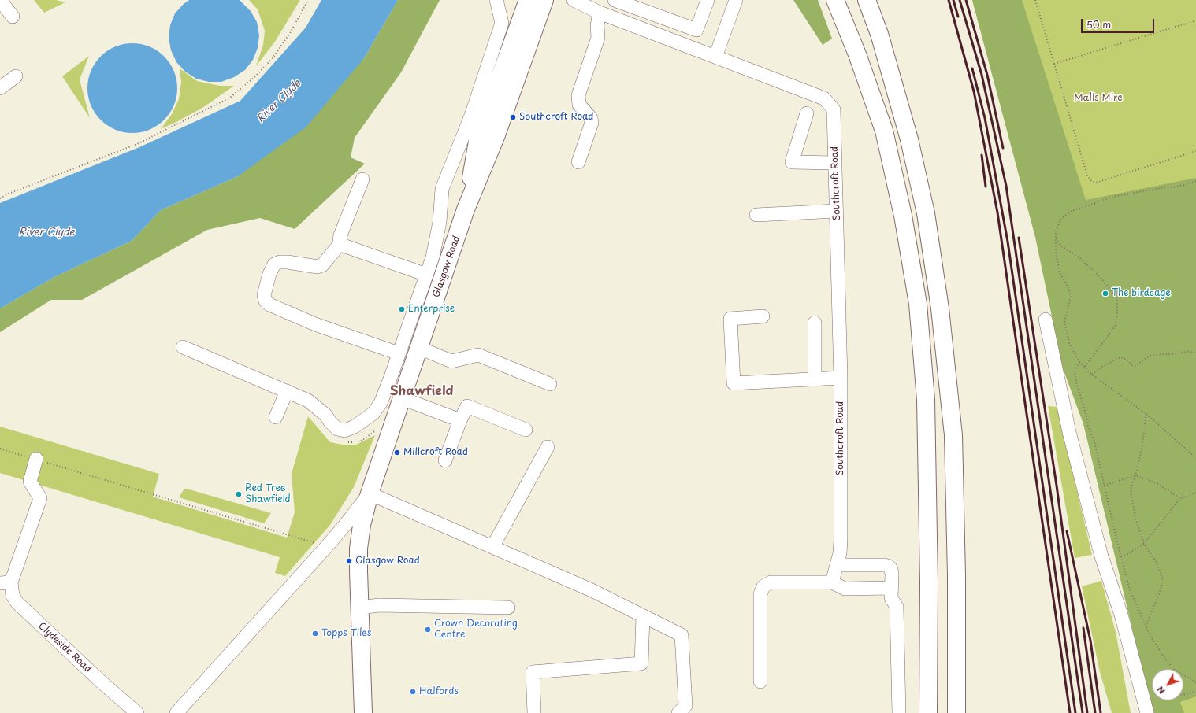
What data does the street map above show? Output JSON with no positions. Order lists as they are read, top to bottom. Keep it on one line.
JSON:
{"streets":{"main road":["Glasgow Road"],"street":["Southcroft Road","Clydeside Road"]},"districts":["Shawfield"],"water":["River Clyde"],"parks":["Malls Mire"],"places":["Southcroft Road","The birdcage","Enterprise","Millcroft Road","Red Tree Shawfield","Glasgow Road","Crown Decorating Centre","Topps Tiles","Halfords"],"scale_bar":"50 m","north":"bottom left"}
